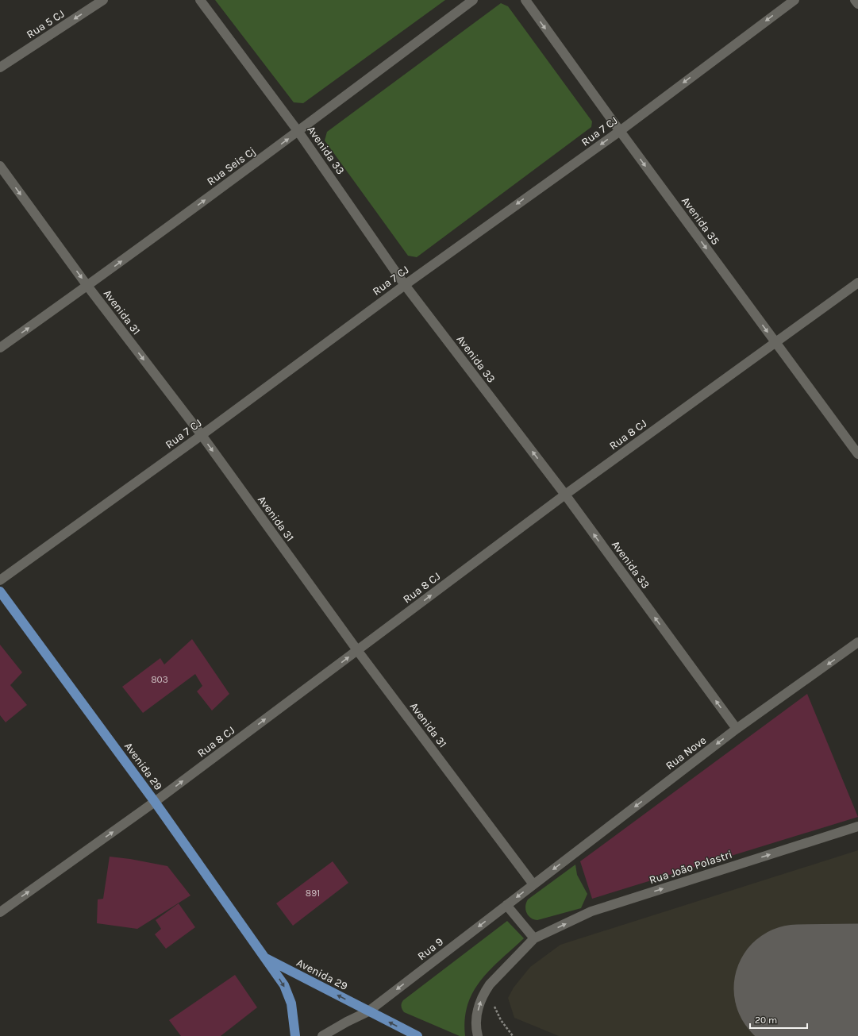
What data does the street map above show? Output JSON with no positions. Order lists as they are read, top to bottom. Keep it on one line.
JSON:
{"streets":{"main road":["Avenida 29"],"street":["Rua 5 CJ","Rua 7 CJ","Avenida 33","Rua Seis Cj","Avenida 35","Avenida 31","Rua 8 CJ","Rua Nove","Rua João Polastri","Rua 9"]},"crossings":[["Rua 7 CJ","Avenida 33"],["Rua 7 CJ","Avenida 35"],["Rua 7 CJ","Avenida 31"],["Avenida 33","Rua Seis Cj"],["Avenida 33","Rua 8 CJ"],["Avenida 33","Rua Nove"],["Rua Seis Cj","Avenida 31"],["Avenida 35","Rua 8 CJ"],["Avenida 31","Rua 8 CJ"],["Avenida 31","Rua Nove"],["Rua 8 CJ","Avenida 29"],["Rua Nove","Rua 9"],["Avenida 29","Rua 9"]],"one_way":["Rua 5 CJ","Rua 7 CJ","Avenida 33","Rua Seis Cj","Avenida 35","Avenida 31","Rua 8 CJ","Rua Nove","Rua João Polastri"],"house_numbers":["803","891"],"scale_bar":"20 m"}
